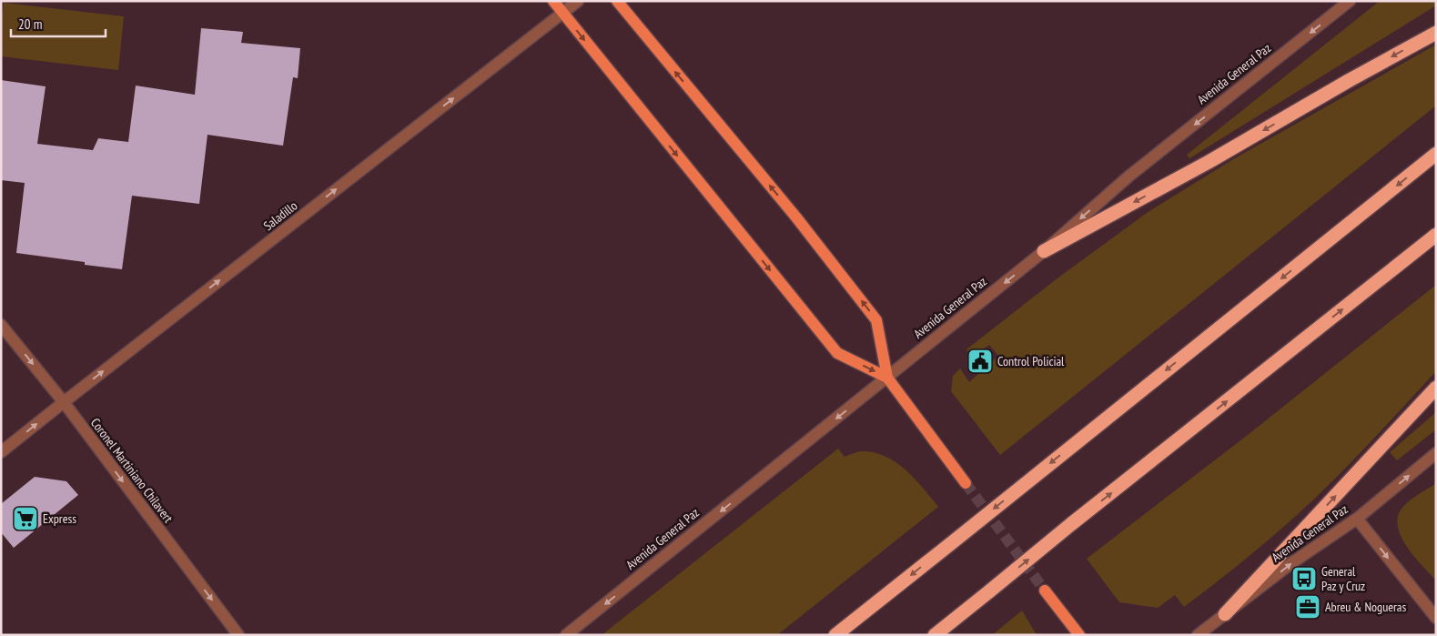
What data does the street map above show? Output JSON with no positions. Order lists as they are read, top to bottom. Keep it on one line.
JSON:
{"streets":{"street":["Avenida General Paz","Saladillo","Coronel Martiniano Chilavert"]},"crossings":[["Saladillo","Coronel Martiniano Chilavert"]],"one_way":["Saladillo","Coronel Martiniano Chilavert"],"places":{"public building":["Control Policial"],"supermarket":["Express"],"bus stop":["General Paz y Cruz"],"office":["Abreu & Nogueras"]},"scale_bar":"20 m"}
